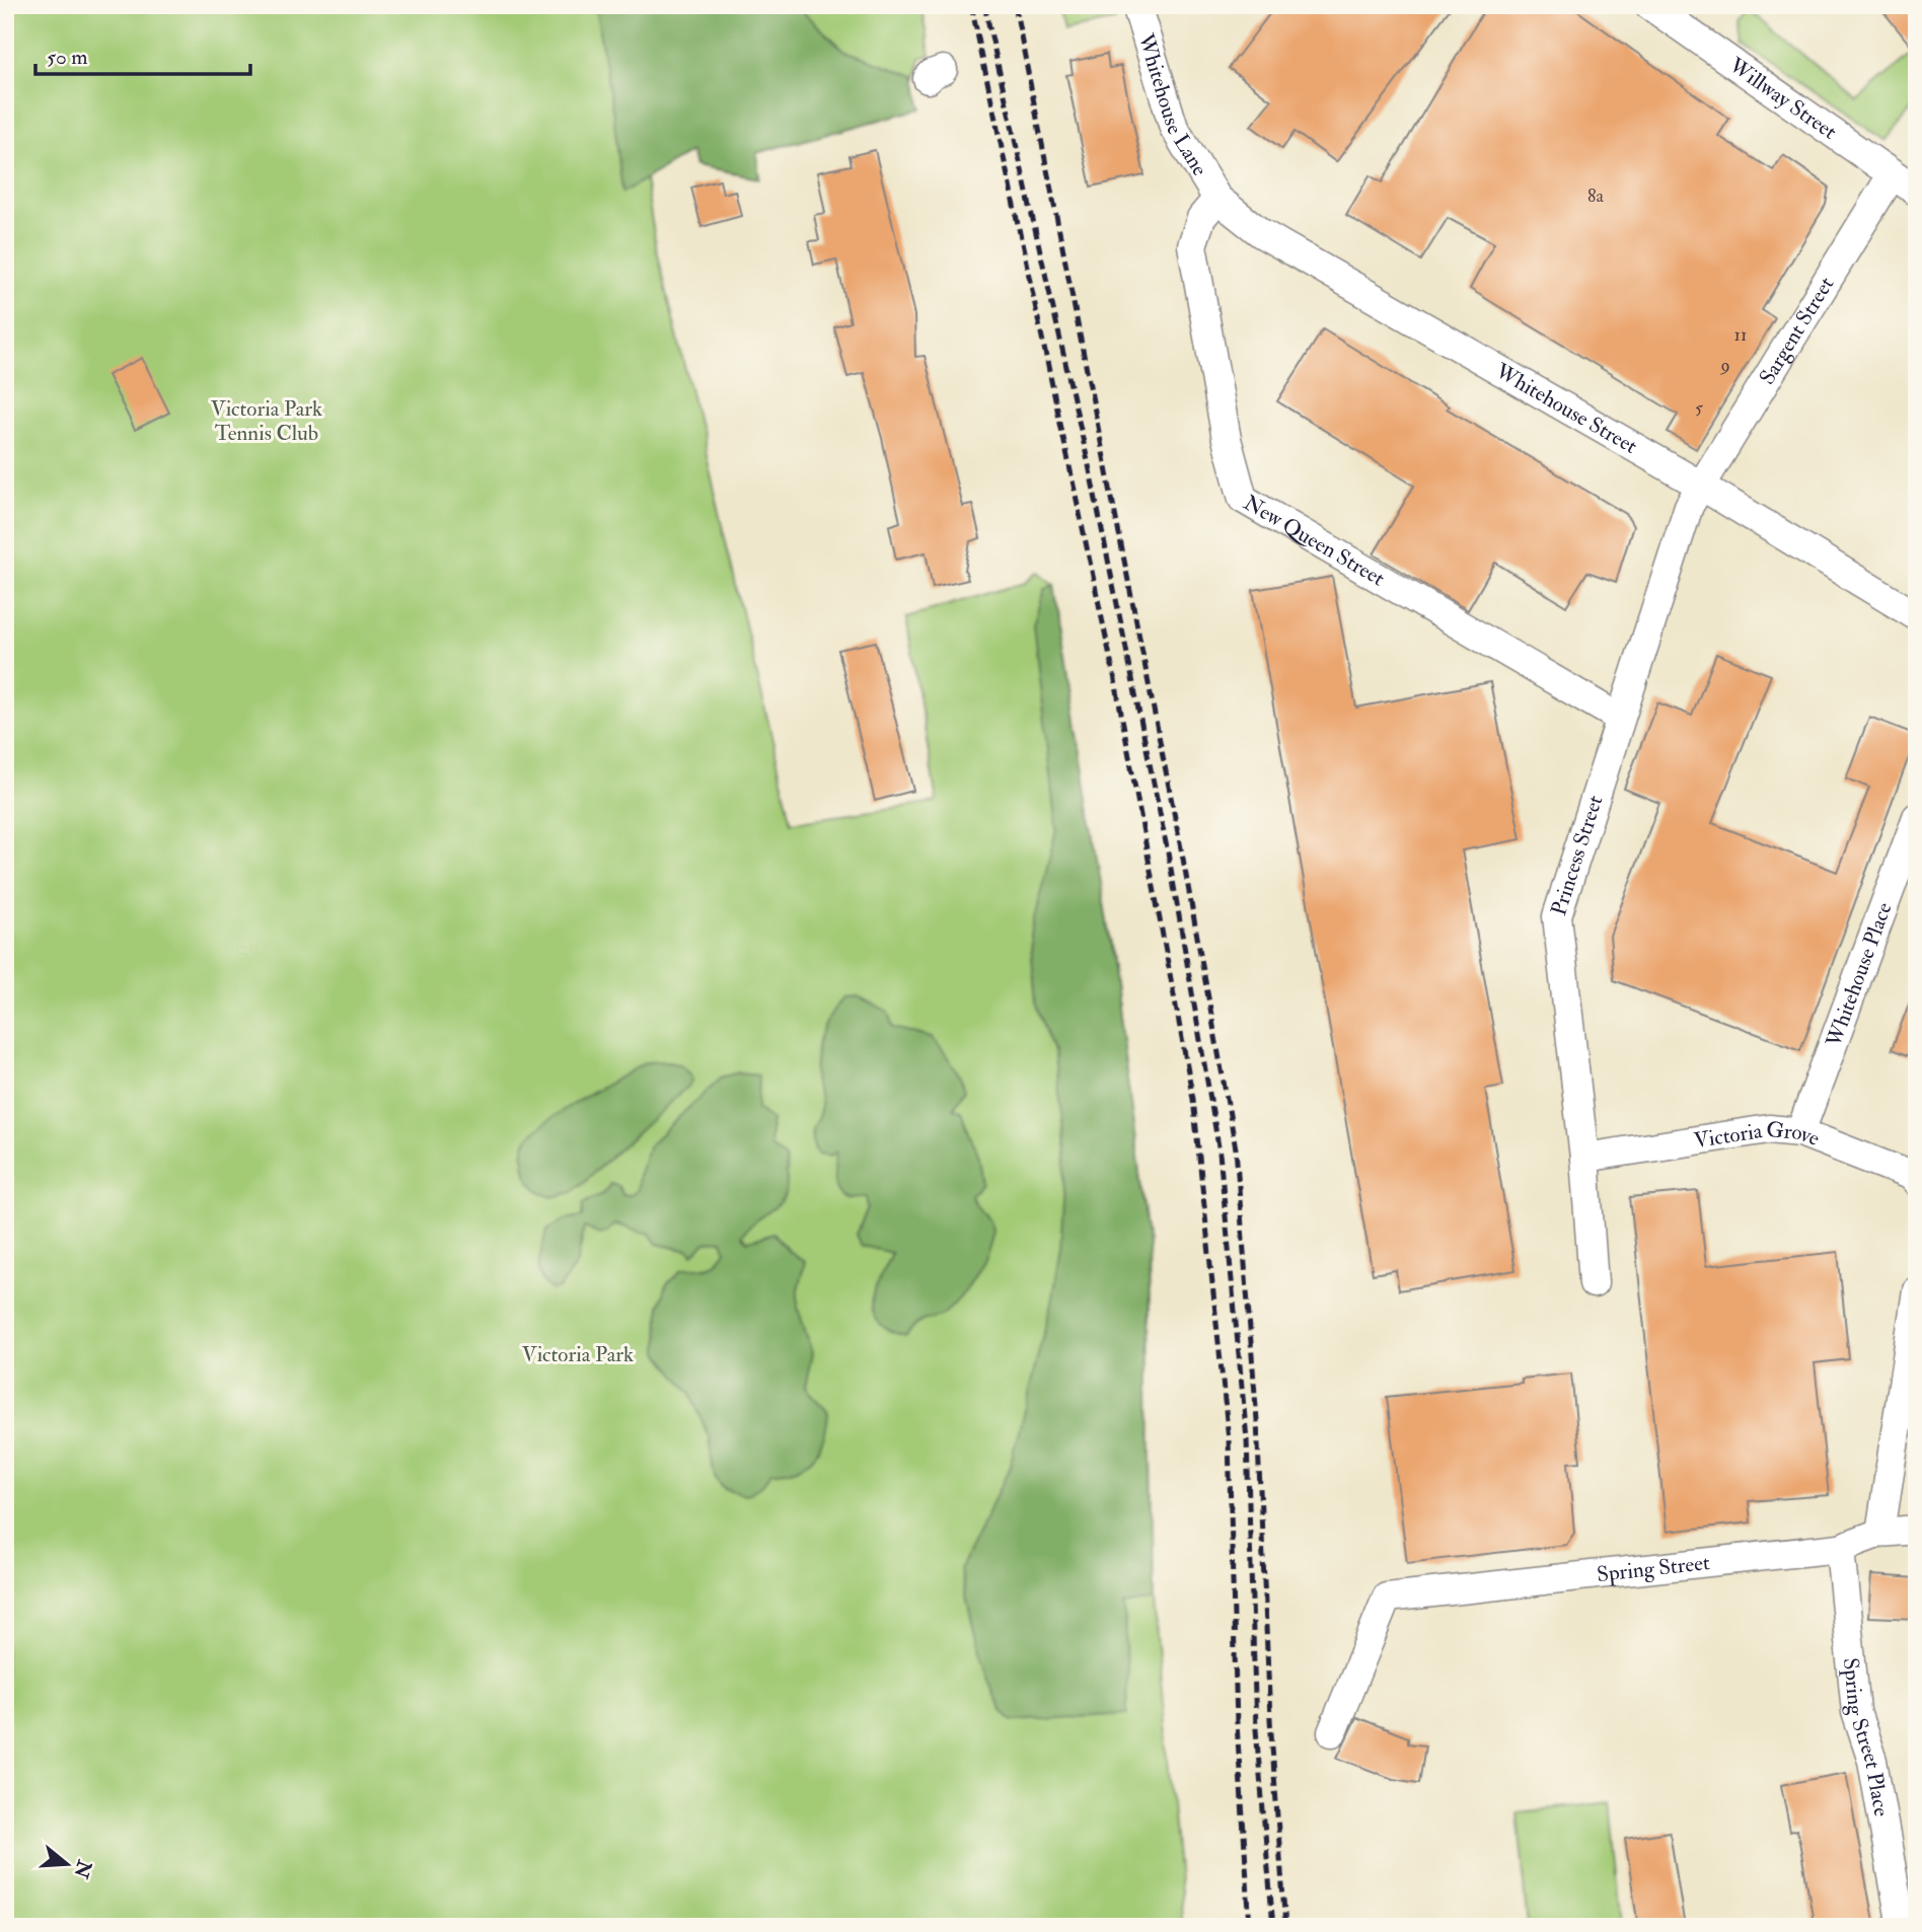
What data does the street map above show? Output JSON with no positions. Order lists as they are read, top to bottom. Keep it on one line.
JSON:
{"streets":{"street":["Willway Street","Whitehouse Lane","Sargent Street","Whitehouse Street","New Queen Street","Princess Street","Whitehouse Place","Victoria Grove","Spring Street","Spring Street Place"]},"crossings":[["Willway Street","Sargent Street"],["Whitehouse Lane","Whitehouse Street"],["Whitehouse Lane","New Queen Street"],["Sargent Street","Whitehouse Street"],["Sargent Street","Princess Street"],["Whitehouse Street","New Queen Street"],["Whitehouse Street","Princess Street"],["New Queen Street","Princess Street"],["Princess Street","Victoria Grove"],["Whitehouse Place","Victoria Grove"],["Spring Street","Spring Street Place"]],"parks":["Victoria Park Tennis Club","Victoria Park"],"house_numbers":["8a","11","9","5"],"scale_bar":"50 m","north":"right"}
